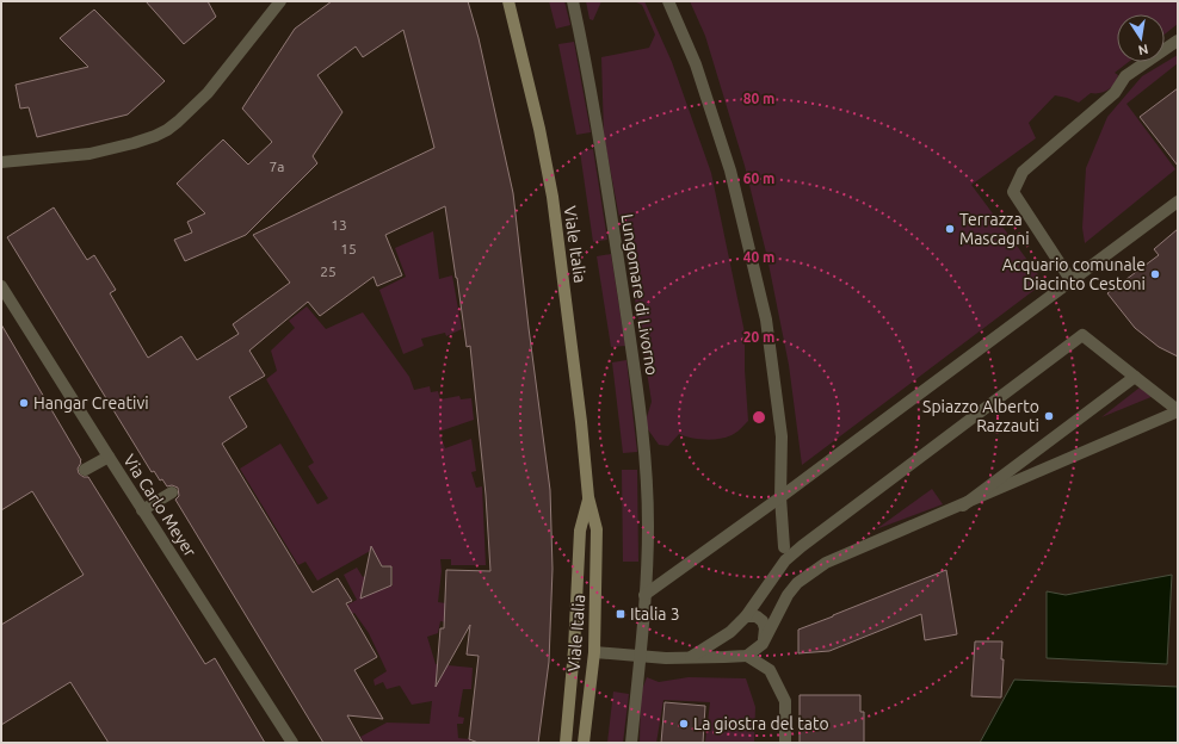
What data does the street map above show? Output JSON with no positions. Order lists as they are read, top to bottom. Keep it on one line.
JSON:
{"streets":{"main road":["Viale Italia"],"street":["Lungomare di Livorno","Via Carlo Meyer"]},"places":{"other":["Terrazza Mascagni","Acquario comunale Diacinto Cestoni","Hangar Creativi","Spiazzo Alberto Razzauti","La giostra del tato"],"transit":["Italia 3"]},"house_numbers":["7a","13","15","25"],"north":"bottom","rings":["80 m","60 m","40 m","20 m"]}
